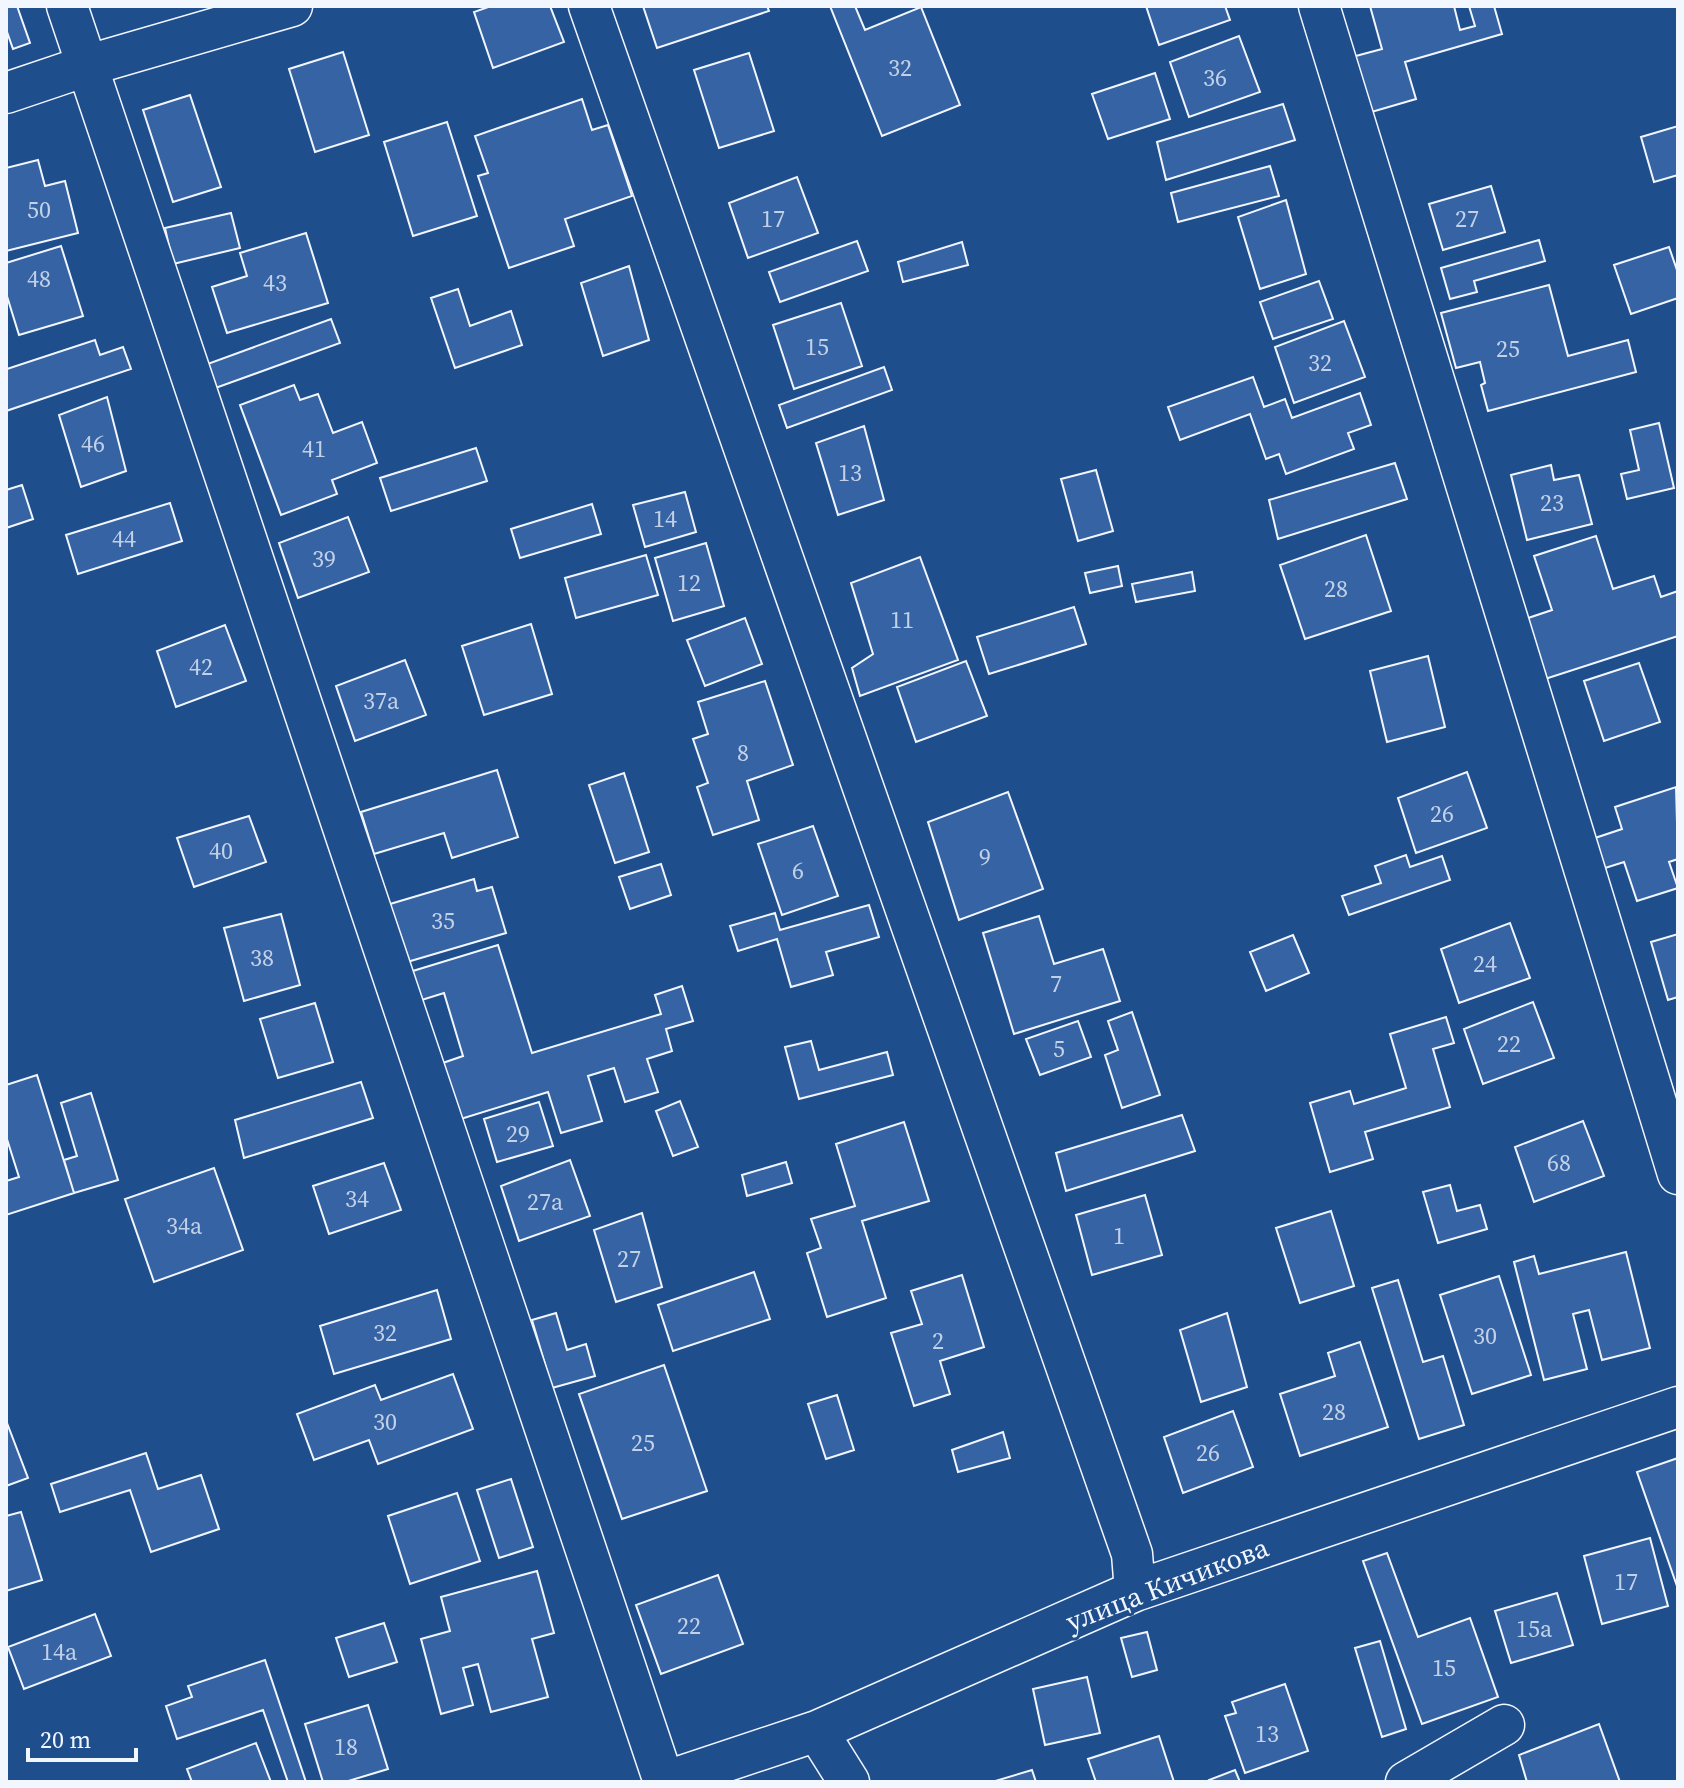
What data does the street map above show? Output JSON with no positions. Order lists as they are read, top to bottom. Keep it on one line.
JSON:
{"streets":{"street":["улица Кичикова"]},"house_numbers":["32","36","50","17","27","48","43","15","25","32","46","41","13","23","14","44","39","12","28","11","42","37а","8","26","40","9","6","35","38","24","7","22","5","29","68","34","27а","34а","1","27","32","30","2","28","30","25","26","17","22","15а","14а","15","13","18"],"scale_bar":"20 m"}
